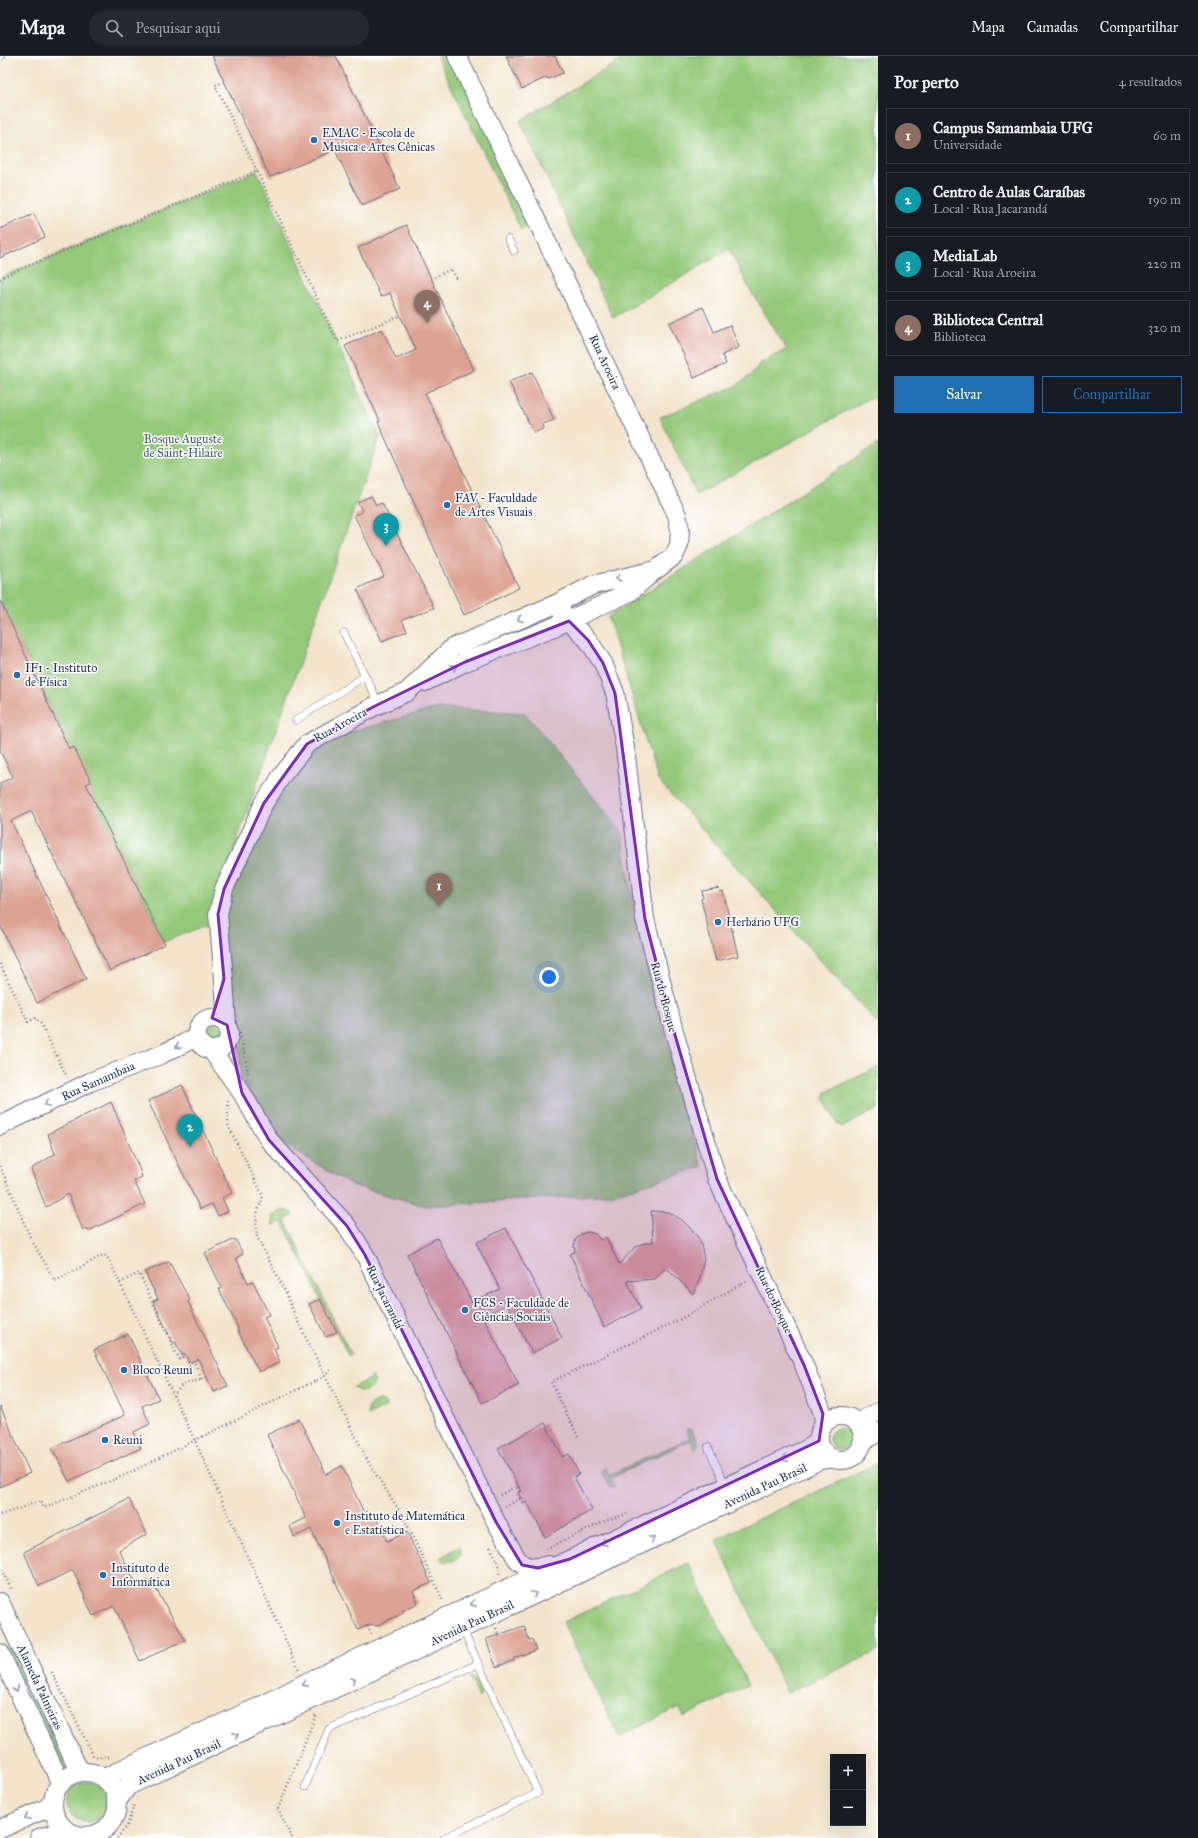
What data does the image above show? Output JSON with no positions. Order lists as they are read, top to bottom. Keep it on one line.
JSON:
{"streets":{"street":["Rua Aroeira","Rua do Bosque","Rua Samambaia","Rua Jacarandá","Avenida Pau Brasil","Alameda Palmeiras"]},"crossings":[["Rua Aroeira","Rua Samambaia"],["Rua do Bosque","Avenida Pau Brasil"],["Avenida Pau Brasil","Alameda Palmeiras"]],"one_way":["Rua Samambaia"],"parks":["Bosque Auguste de Saint-Hilaire"],"places":["EMAC - Escola de Música e Artes Cênicas","FAV - Faculdade de Artes Visuais","IF1 - Instituto de Física","Herbário UFG","FCS - Faculdade de Ciências Sociais","Bloco Reuni","Reuni","Instituto de Matemática e Estatística","Instituto de Informática"],"page":{"header":"Mapa","search":"Pesquisar aqui","nav":["Mapa","Camadas","Compartilhar"],"heading":["Por perto","4 resultados"],"list":[{"mark":"1","name":"Campus Samambaia UFG","note":"Universidade","value":"60 m"},{"mark":"2","name":"Centro de Aulas Caraíbas","note":"Local · Rua Jacarandá","value":"190 m"},{"mark":"3","name":"MediaLab","note":"Local · Rua Aroeira","value":"220 m"},{"mark":"4","name":"Biblioteca Central","note":"Biblioteca","value":"320 m"}],"pins":["4","3","1","2"],"buttons":["Salvar","Compartilhar"],"map_buttons":["+","−"]}}
